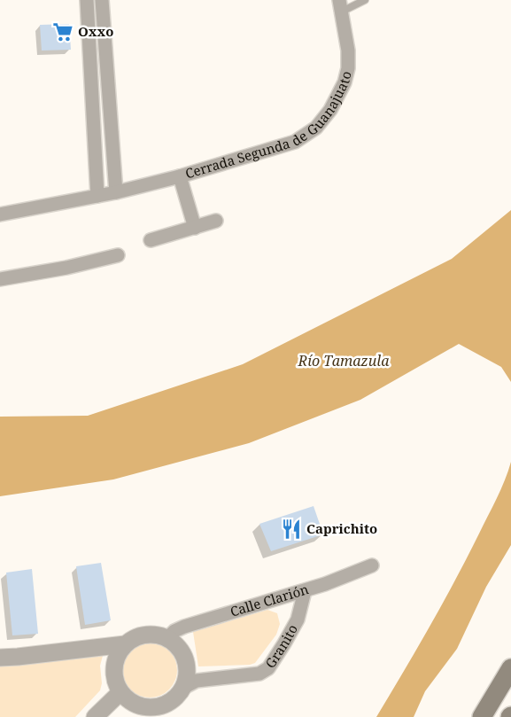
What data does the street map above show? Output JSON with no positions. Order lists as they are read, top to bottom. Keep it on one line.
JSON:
{"streets":{"street":["Cerrada Segunda de Guanajuato","Calle Clarión","Granito"]},"crossings":[["Calle Clarión","Granito"]],"water":["Río Tamazula"],"places":{"supermarket":["Oxxo"],"restaurant":["Caprichito"]}}
